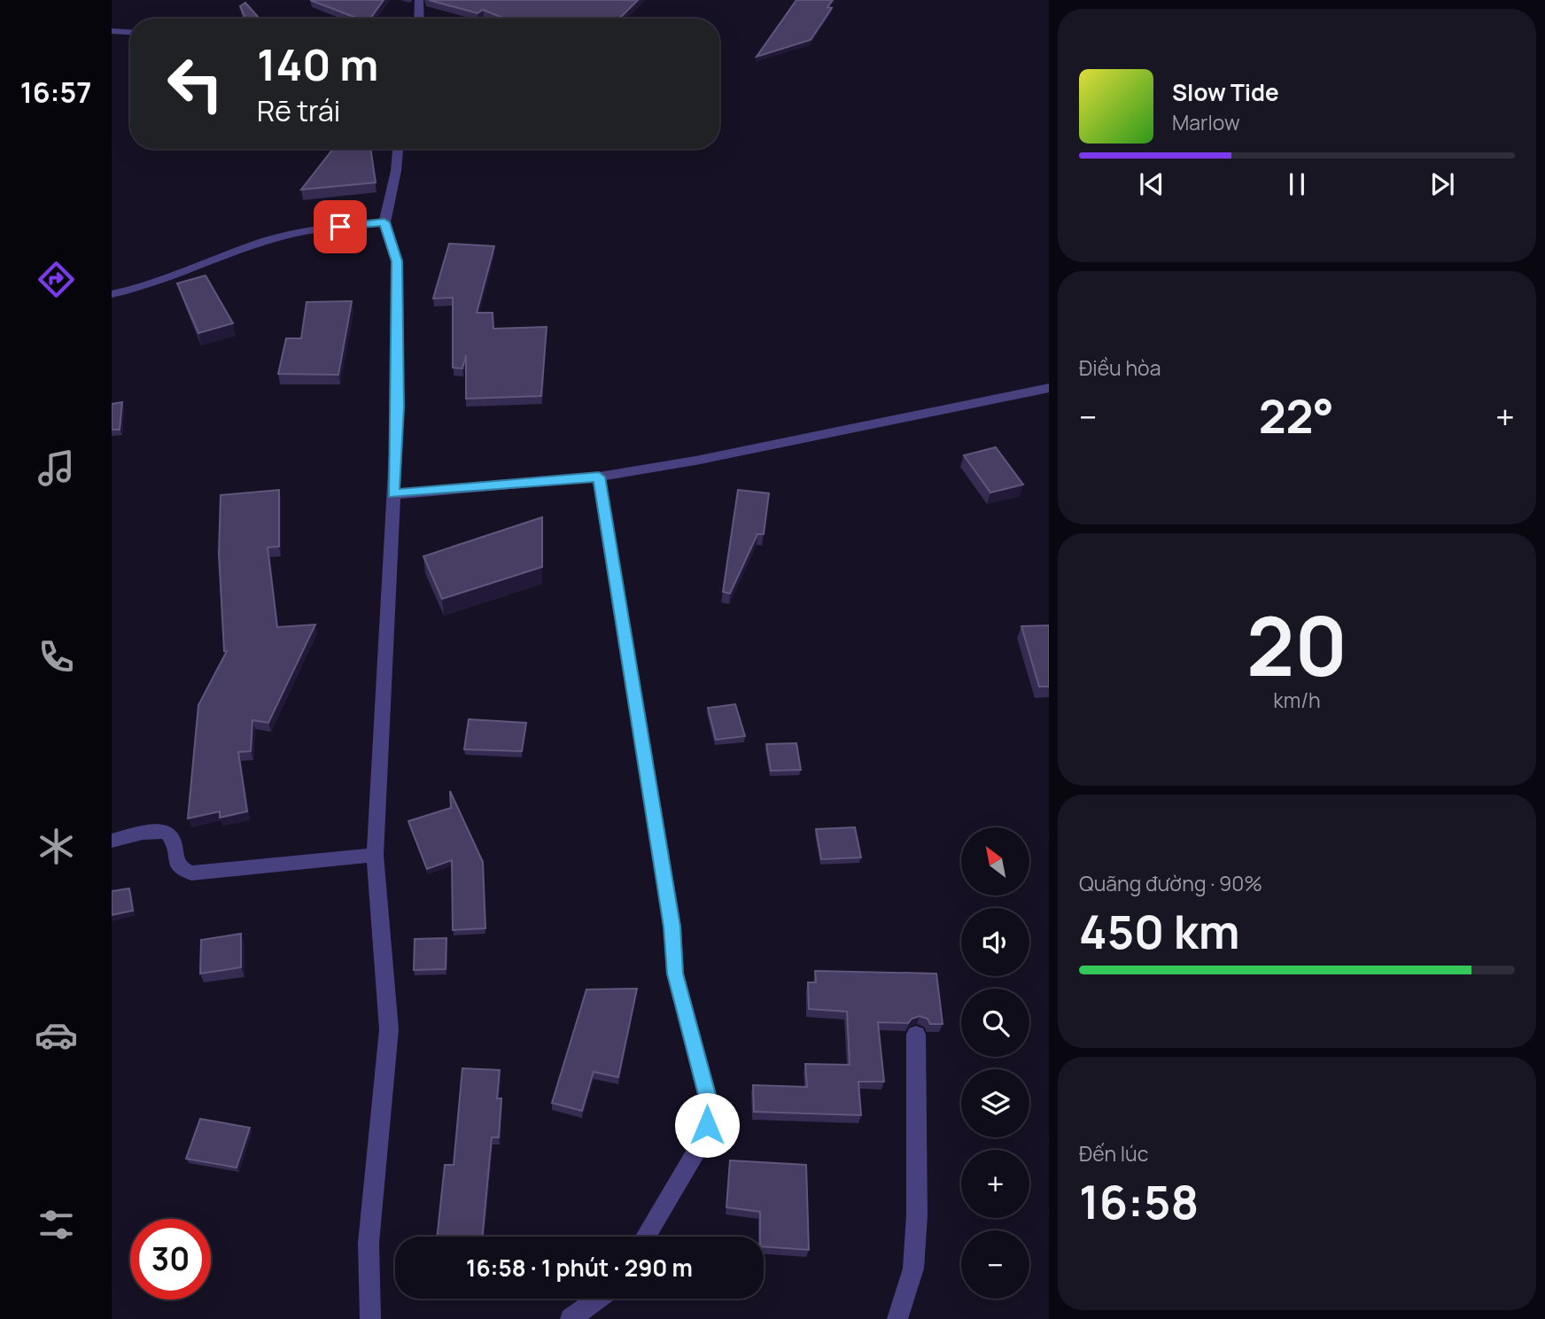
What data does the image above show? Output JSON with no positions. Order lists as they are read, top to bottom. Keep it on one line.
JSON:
{"north":"top left","page":{"tabs":"16:57","turn":["140 m","Rẽ trái"],"song":["Slow Tide","Marlow"],"tile":["Điều hòa",["20","km/h"],["Quãng đường · 90%","450 km"],["Đến lúc","16:58"]],"heat":["−","22°","+"],"map_buttons":["+","−"],"limit":"30","trip":"16:58 · 1 phút · 290 m"}}
